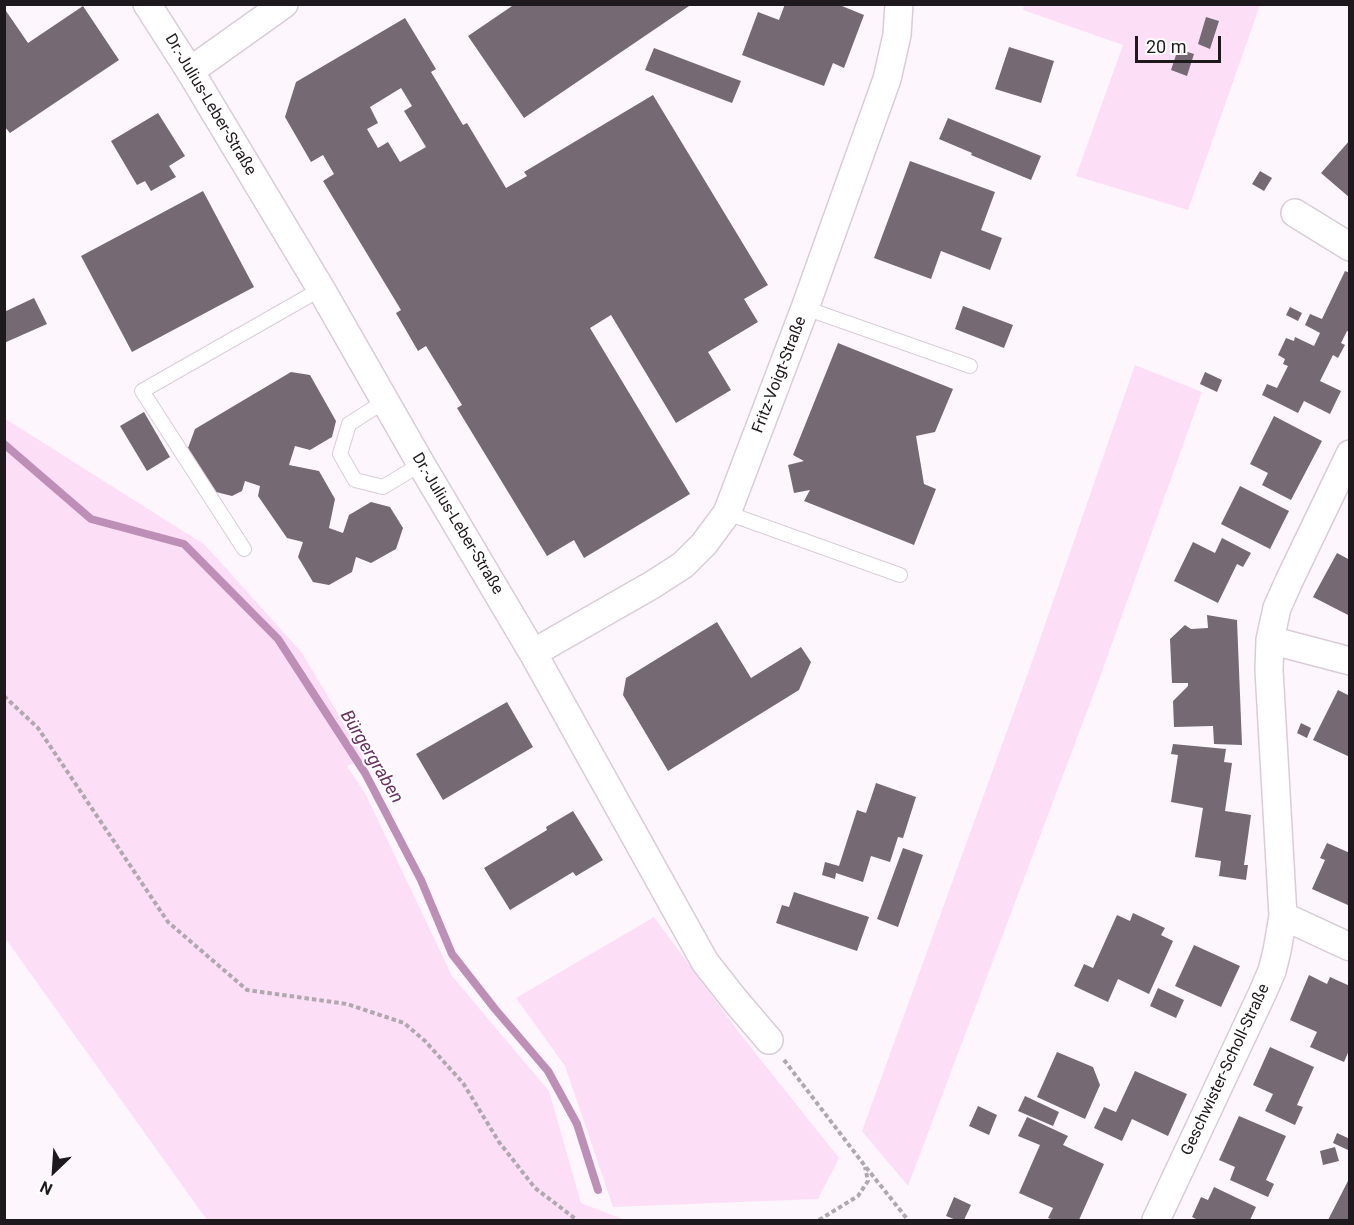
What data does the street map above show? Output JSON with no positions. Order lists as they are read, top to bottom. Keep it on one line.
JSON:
{"streets":{"street":["Dr.-Julius-Leber-Straße","Fritz-Voigt-Straße","Geschwister-Scholl-Straße"]},"crossings":[["Dr.-Julius-Leber-Straße","Fritz-Voigt-Straße"]],"water":["Bürgergraben"],"scale_bar":"20 m","north":"bottom left"}
